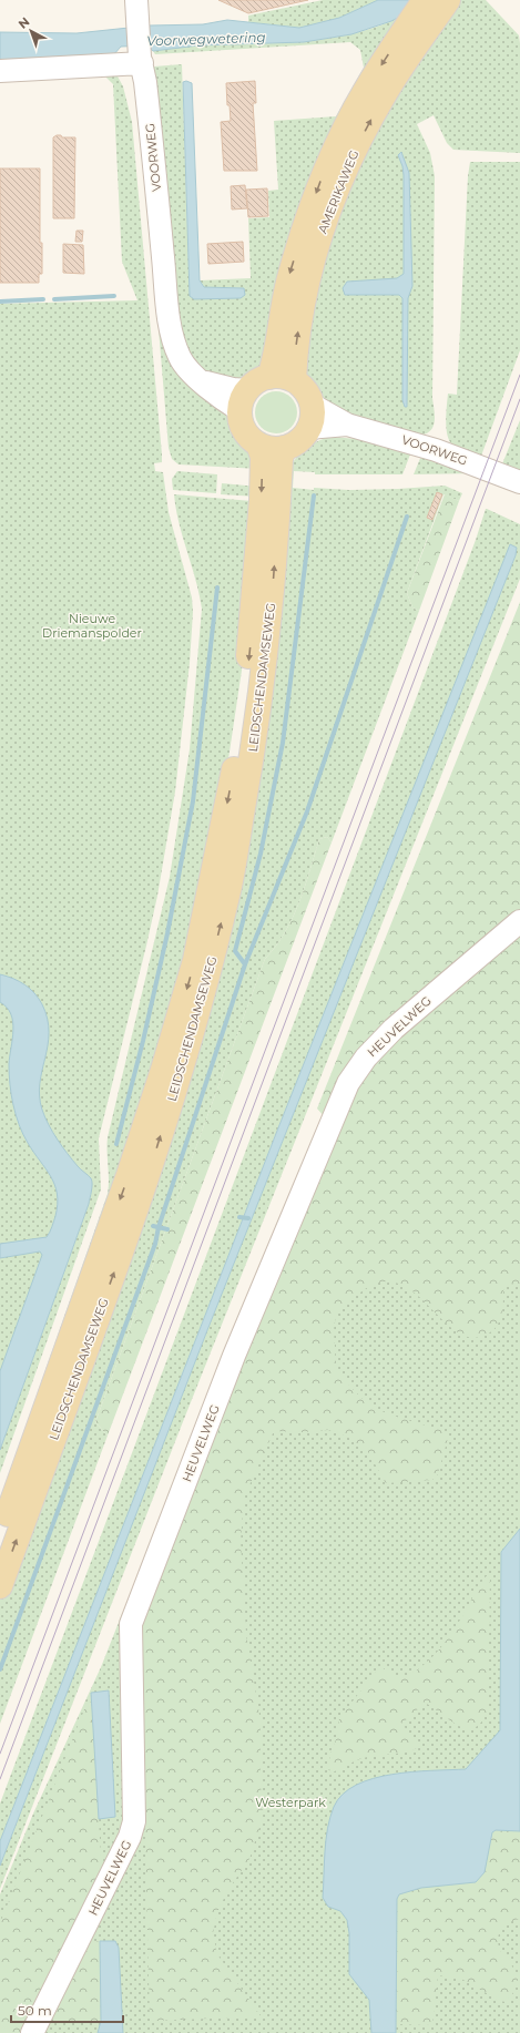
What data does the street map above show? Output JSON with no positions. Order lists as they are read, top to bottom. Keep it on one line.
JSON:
{"streets":{"main road":["AMERIKAWEG","LEIDSCHENDAMSEWEG"],"street":["VOORWEG","HEUVELWEG"]},"crossings":[["VOORWEG","AMERIKAWEG"],["VOORWEG","LEIDSCHENDAMSEWEG"],["AMERIKAWEG","LEIDSCHENDAMSEWEG"]],"water":["Voorwegwetering"],"parks":["Nieuwe Driemanspolder","Westerpark"],"scale_bar":"50 m","north":"top left"}
